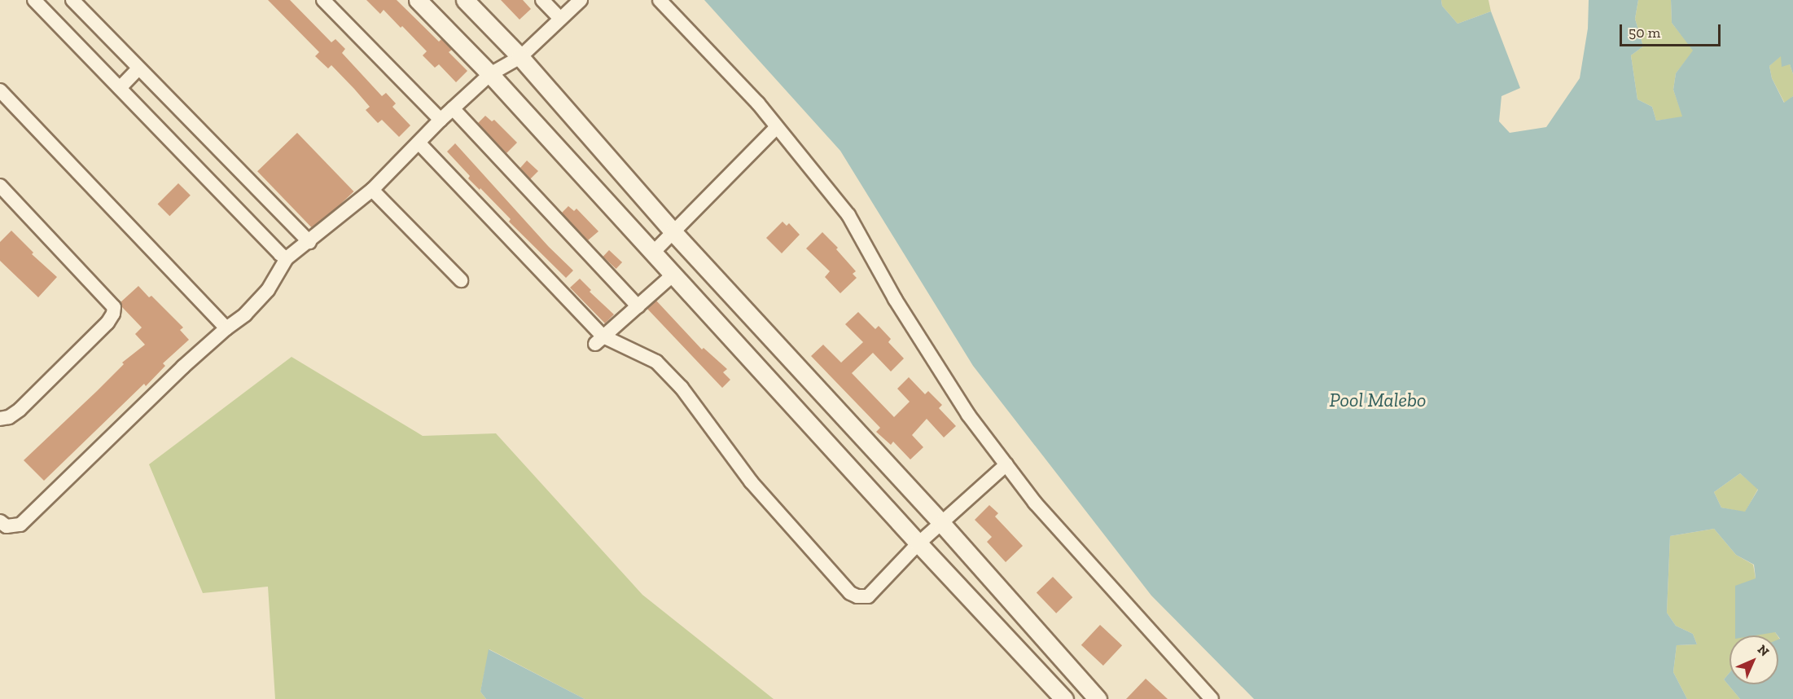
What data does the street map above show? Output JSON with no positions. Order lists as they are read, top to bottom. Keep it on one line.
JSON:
{"water":["Pool Malebo"],"scale_bar":"50 m","north":"top right"}
